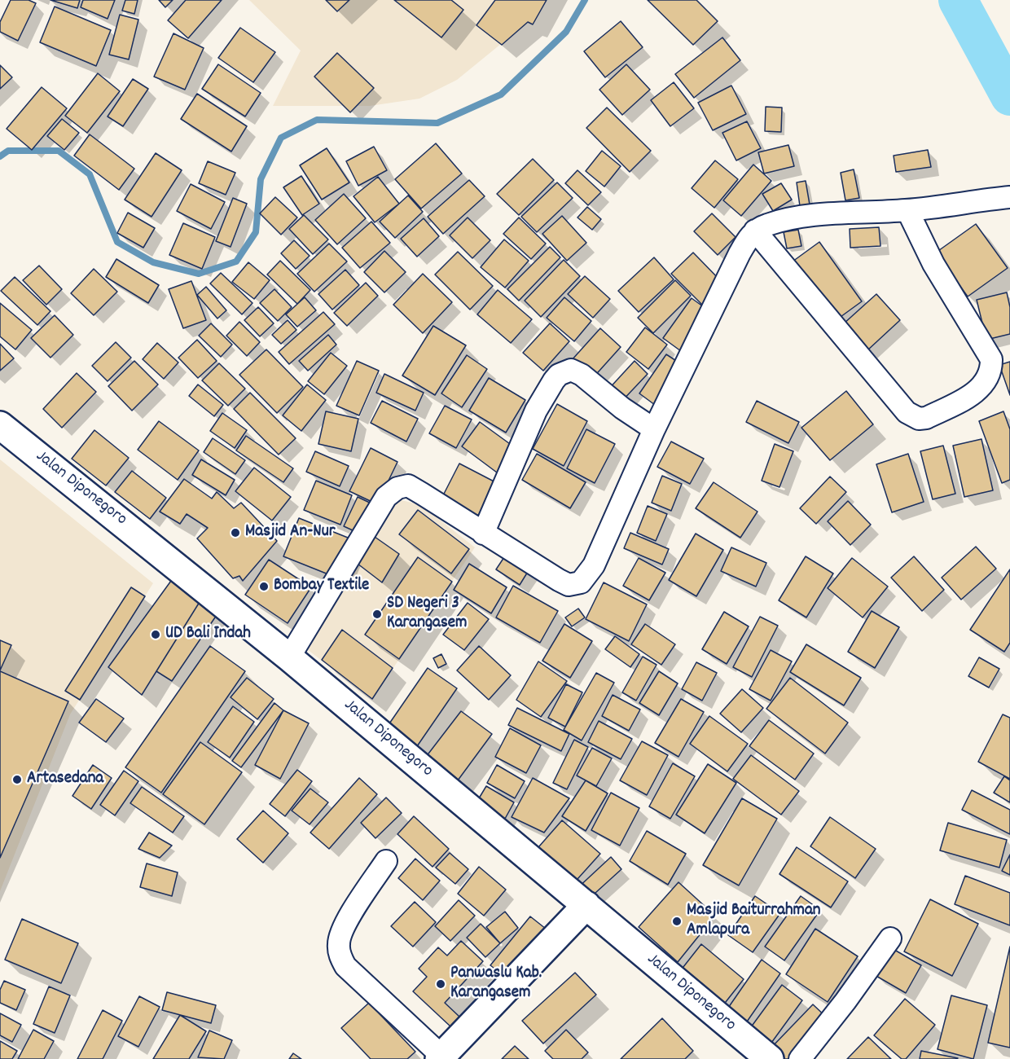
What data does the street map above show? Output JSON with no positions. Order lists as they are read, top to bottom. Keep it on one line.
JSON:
{"streets":{"street":["Jalan Diponegoro"]},"places":["Masjid An-Nur","Bombay Textile","SD Negeri 3 Karangasem","UD Bali Indah","Artasedana","Masjid Baiturrahman Amlapura","Panwaslu Kab. Karangasem"]}
